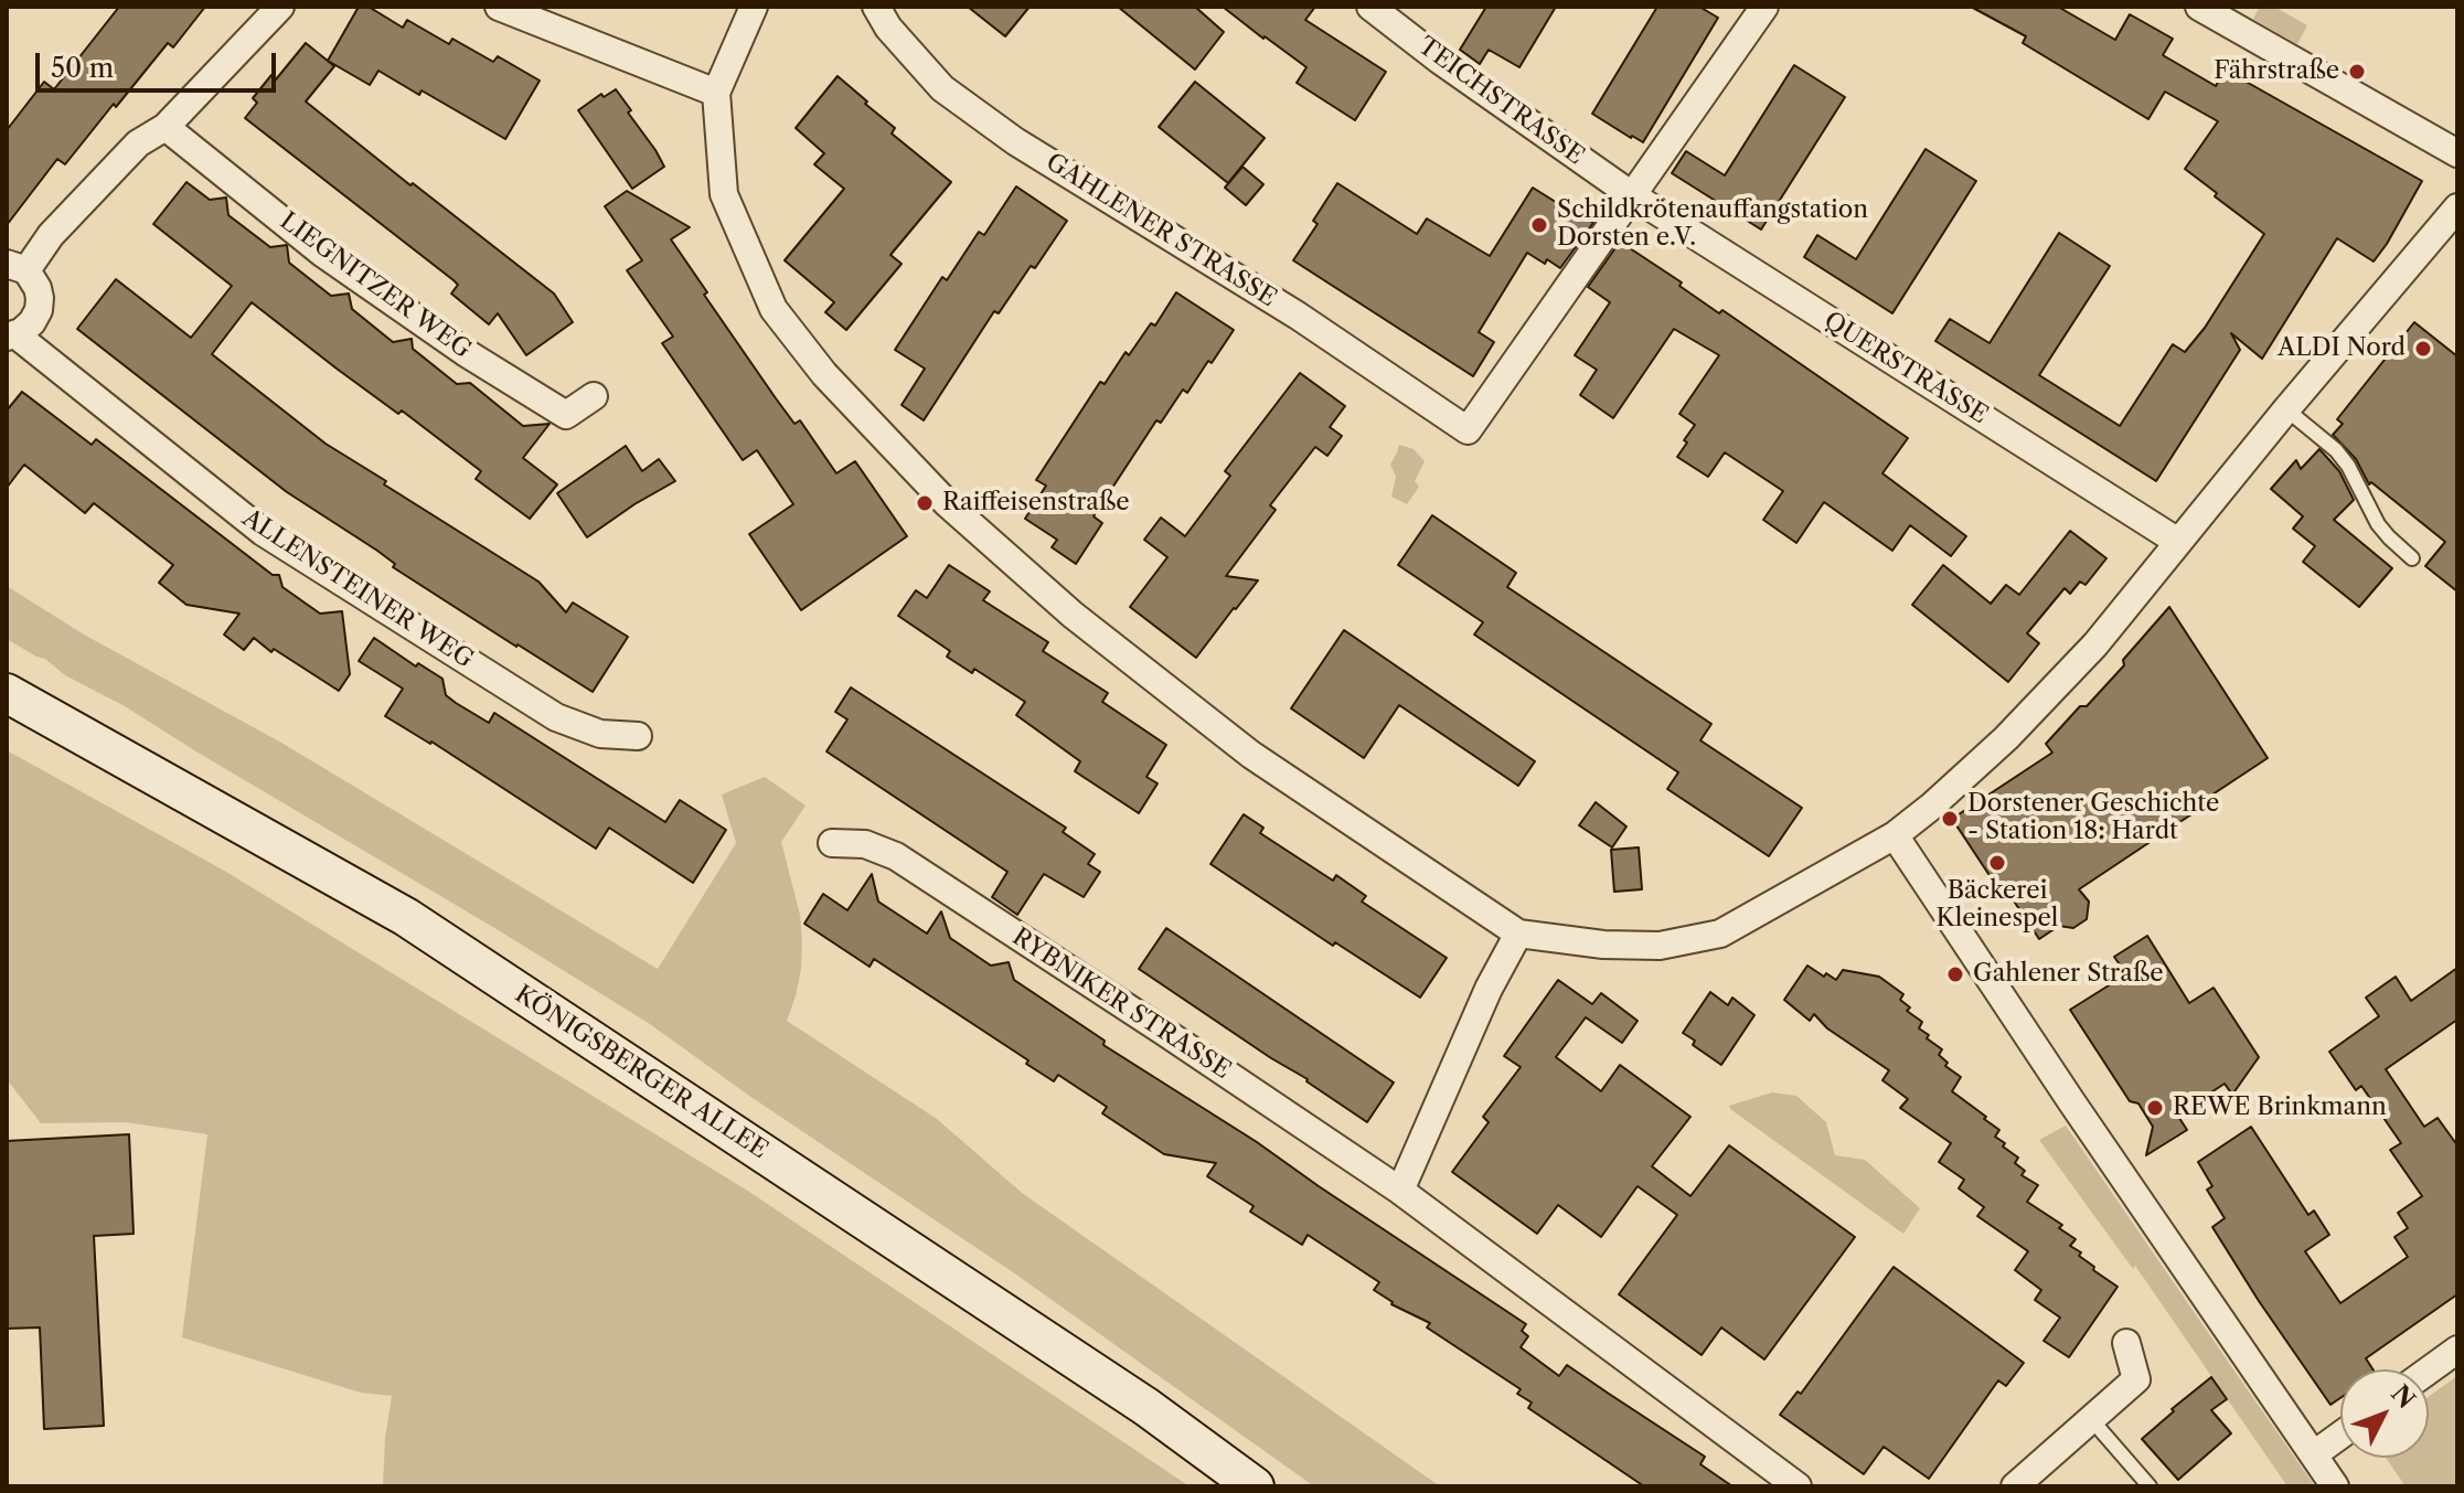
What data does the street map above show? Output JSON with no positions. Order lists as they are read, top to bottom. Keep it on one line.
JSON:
{"streets":{"main road":["KÖNIGSBERGER ALLEE"],"street":["TEICHSTRASSE","GAHLENER STRASSE","LIEGNITZER WEG","QUERSTRASSE","ALLENSTEINER WEG","RYBNIKER STRASSE"]},"crossings":[["TEICHSTRASSE","GAHLENER STRASSE"],["TEICHSTRASSE","QUERSTRASSE"],["GAHLENER STRASSE","QUERSTRASSE"]],"places":["Fährstraße","Schildkrötenauffangstation Dorsten e.V.","ALDI Nord","Raiffeisenstraße","Dorstener Geschichte - Station 18: Hardt","Bäckerei Kleinespel","Gahlener Straße","REWE Brinkmann"],"scale_bar":"50 m","north":"top right"}
